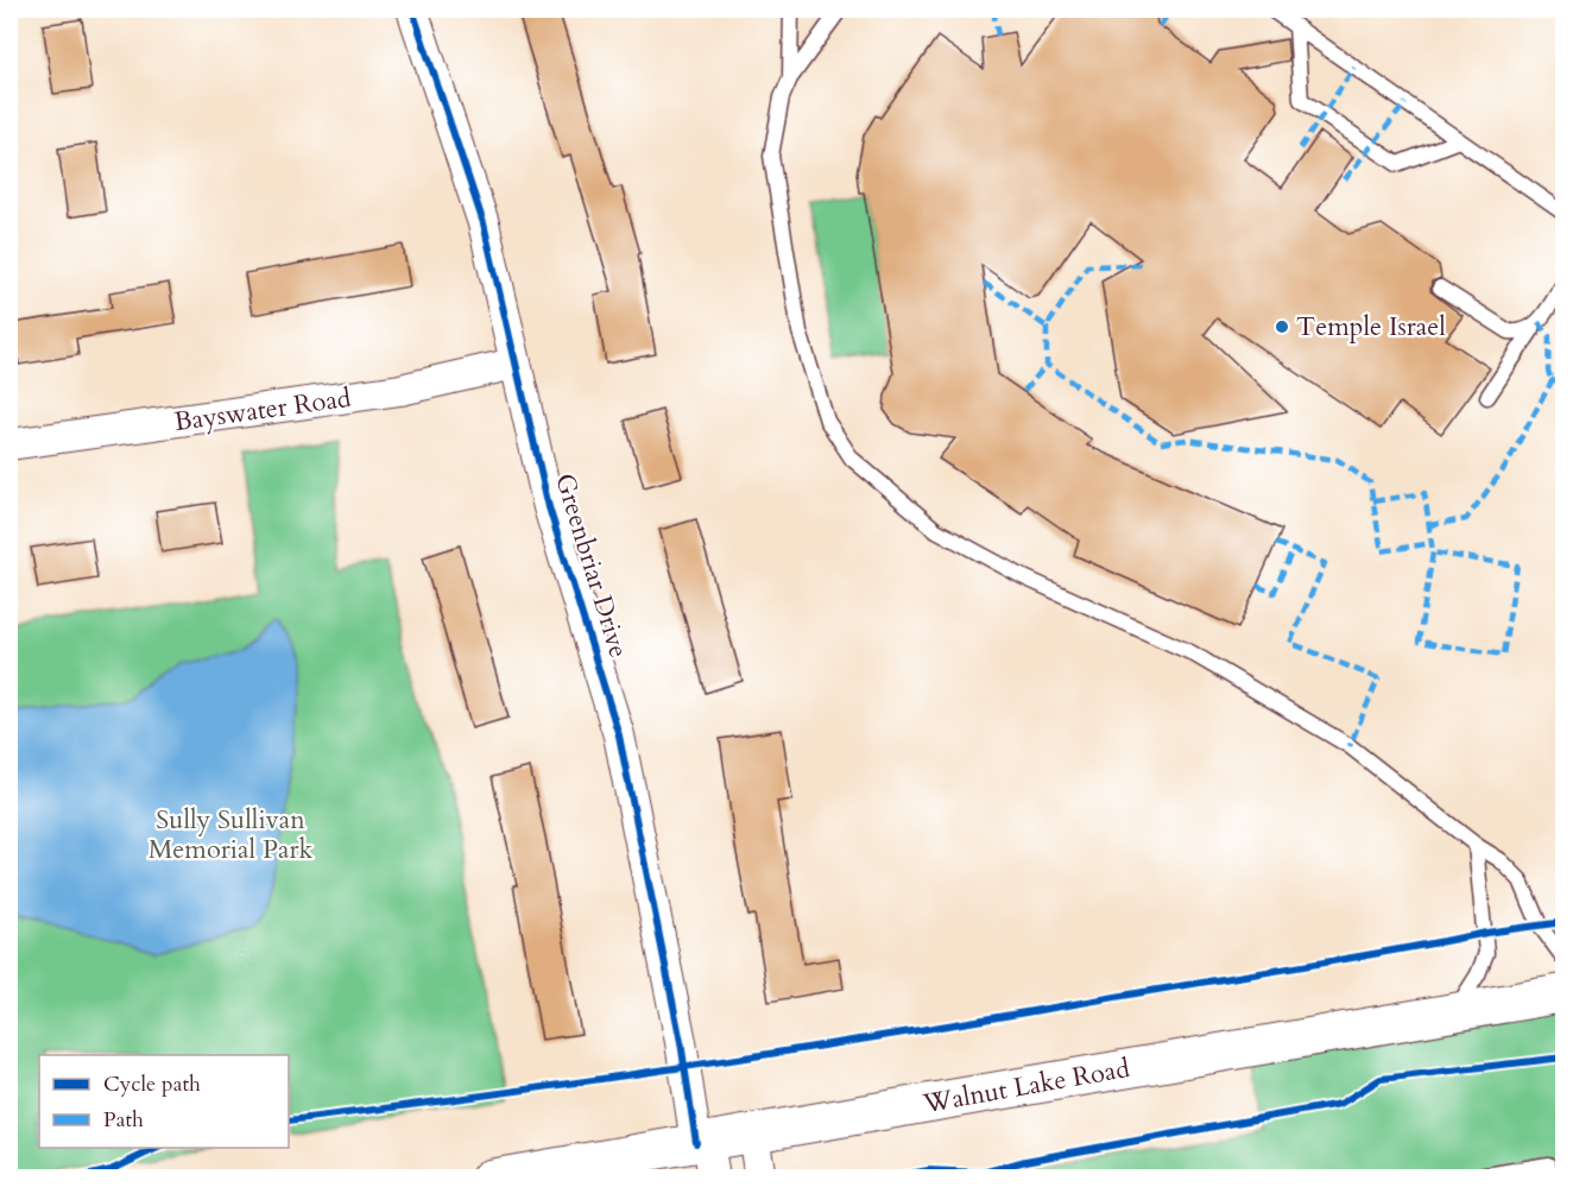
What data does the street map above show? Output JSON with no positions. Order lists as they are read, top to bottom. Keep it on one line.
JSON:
{"streets":{"street":["Bayswater Road","Greenbriar Drive","Walnut Lake Road"]},"crossings":[["Bayswater Road","Greenbriar Drive"],["Greenbriar Drive","Walnut Lake Road"]],"parks":["Sully Sullivan Memorial Park"],"places":["Temple Israel"],"legend":["Cycle path","Path"]}
